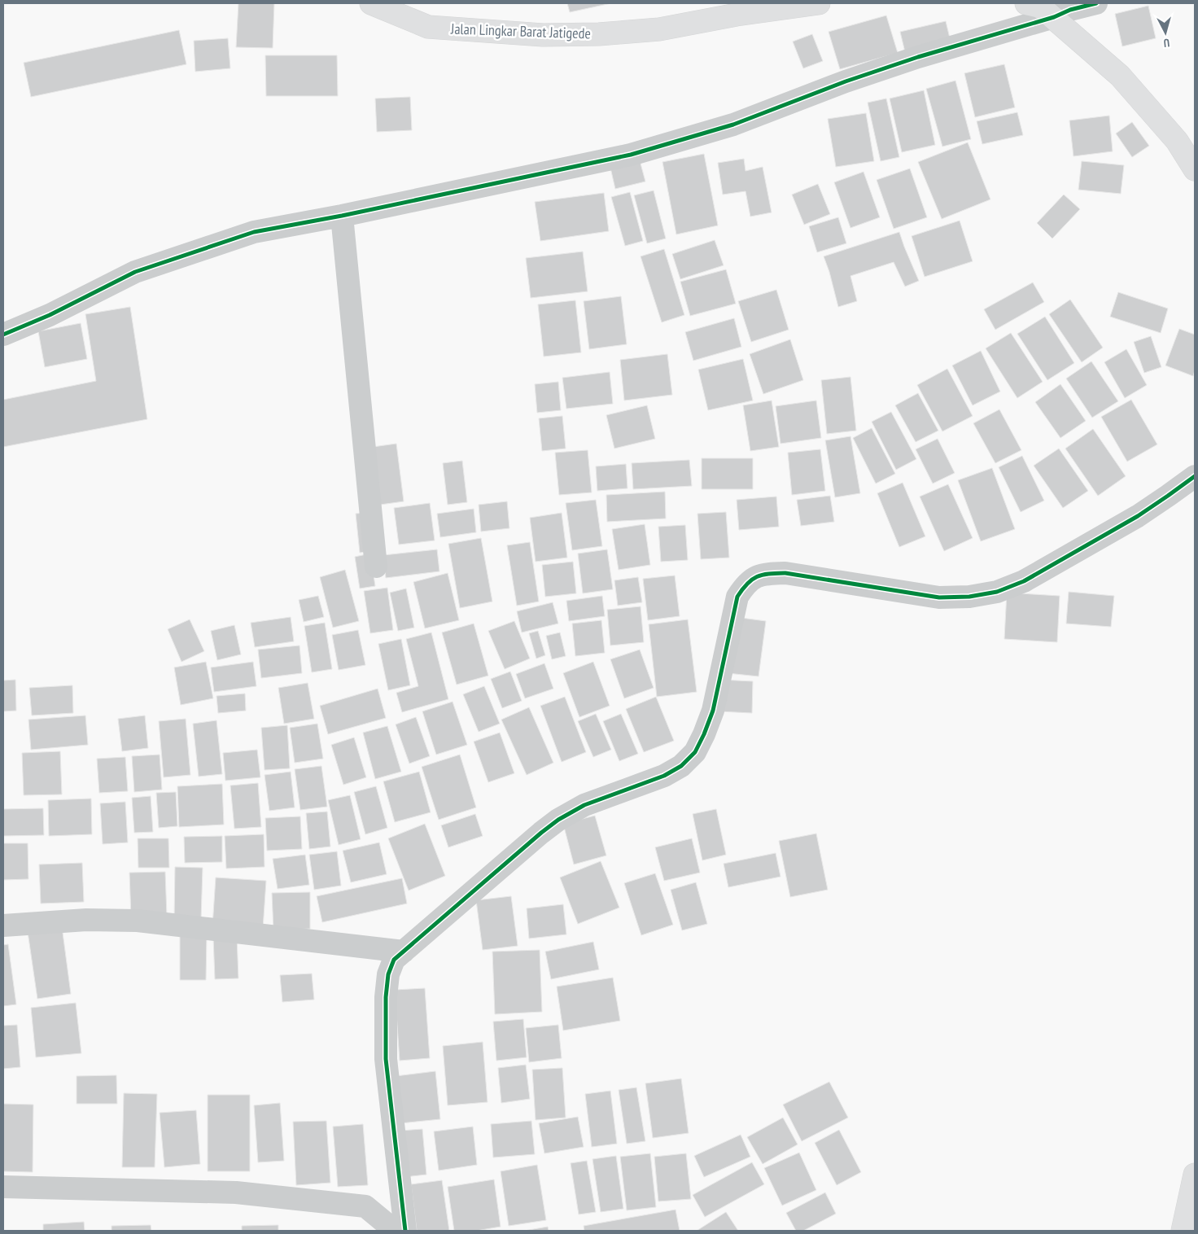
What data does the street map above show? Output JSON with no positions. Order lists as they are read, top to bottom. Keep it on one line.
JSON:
{"streets":{"main road":["Jalan Lingkar Barat Jatigede"]},"north":"bottom"}
